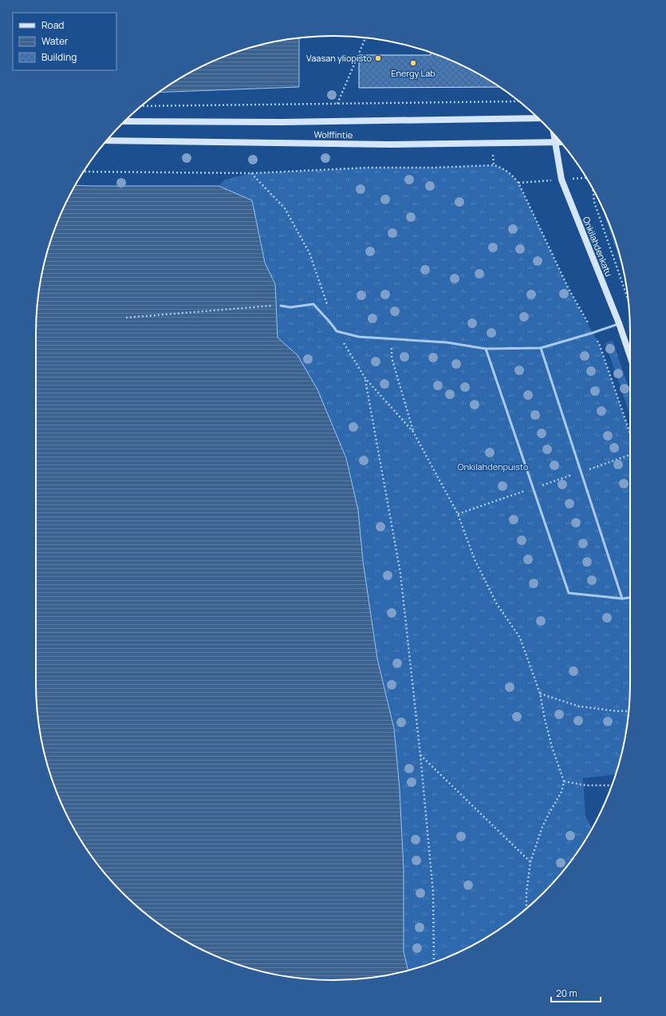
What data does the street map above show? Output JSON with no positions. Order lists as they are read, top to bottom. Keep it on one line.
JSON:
{"streets":{"main road":["Wolffintie","Onkilahdenkatu"]},"crossings":[["Wolffintie","Onkilahdenkatu"]],"parks":["Onkilahdenpuisto"],"places":["Vaasan yliopisto","Energy Lab"],"legend":["Road","Water","Building"],"scale_bar":"20 m"}
